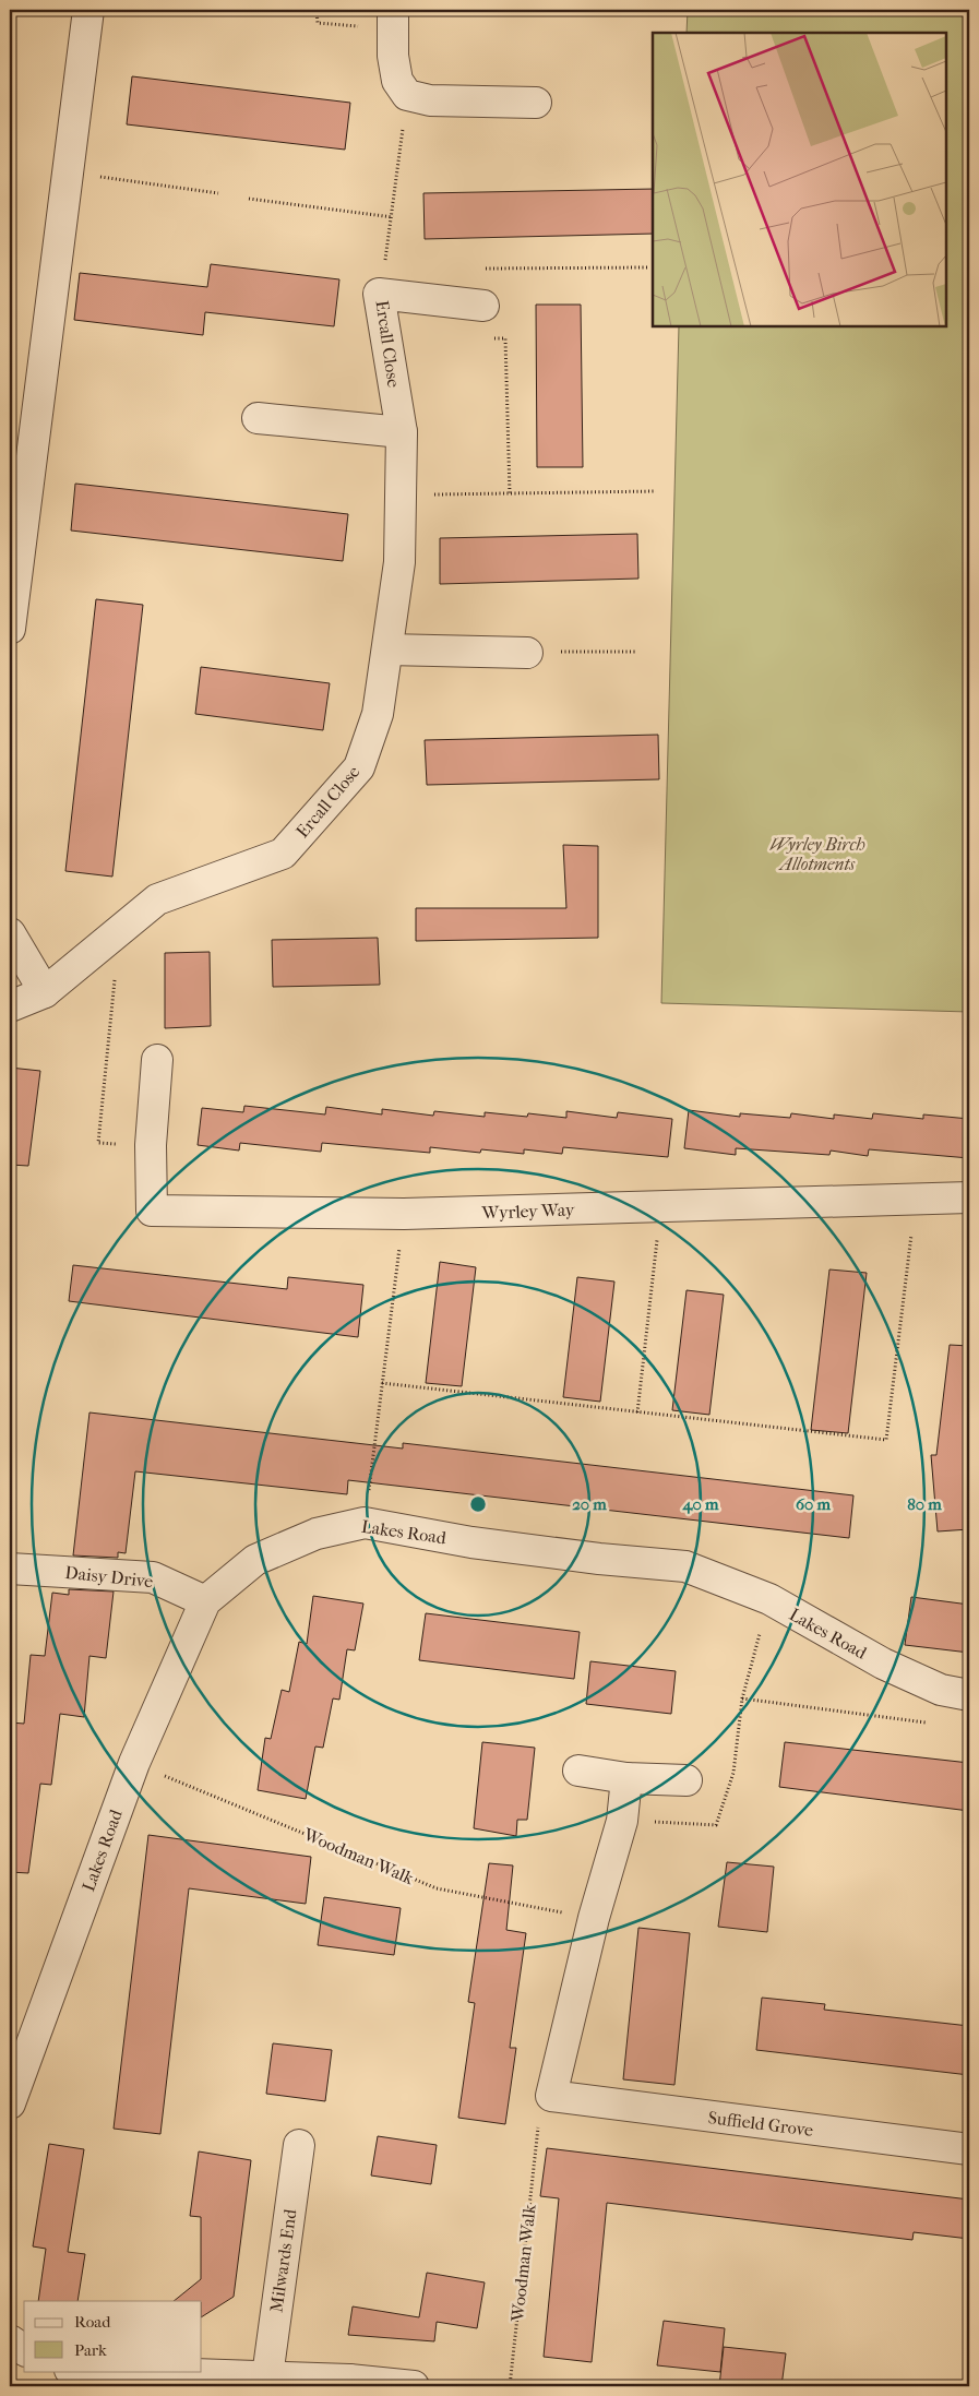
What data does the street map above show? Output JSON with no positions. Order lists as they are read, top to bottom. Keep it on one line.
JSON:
{"streets":{"street":["Ercall Close","Wyrley Way","Lakes Road","Daisy Drive","Suffield Grove","Milwards End"],"path":["Woodman Walk"]},"crossings":[["Lakes Road","Daisy Drive"],["Lakes Road","Woodman Walk"],["Woodman Walk","Suffield Grove"]],"parks":["Wyrley Birch Allotments"],"legend":["Road","Park"],"rings":["20 m","40 m","60 m","80 m"]}
